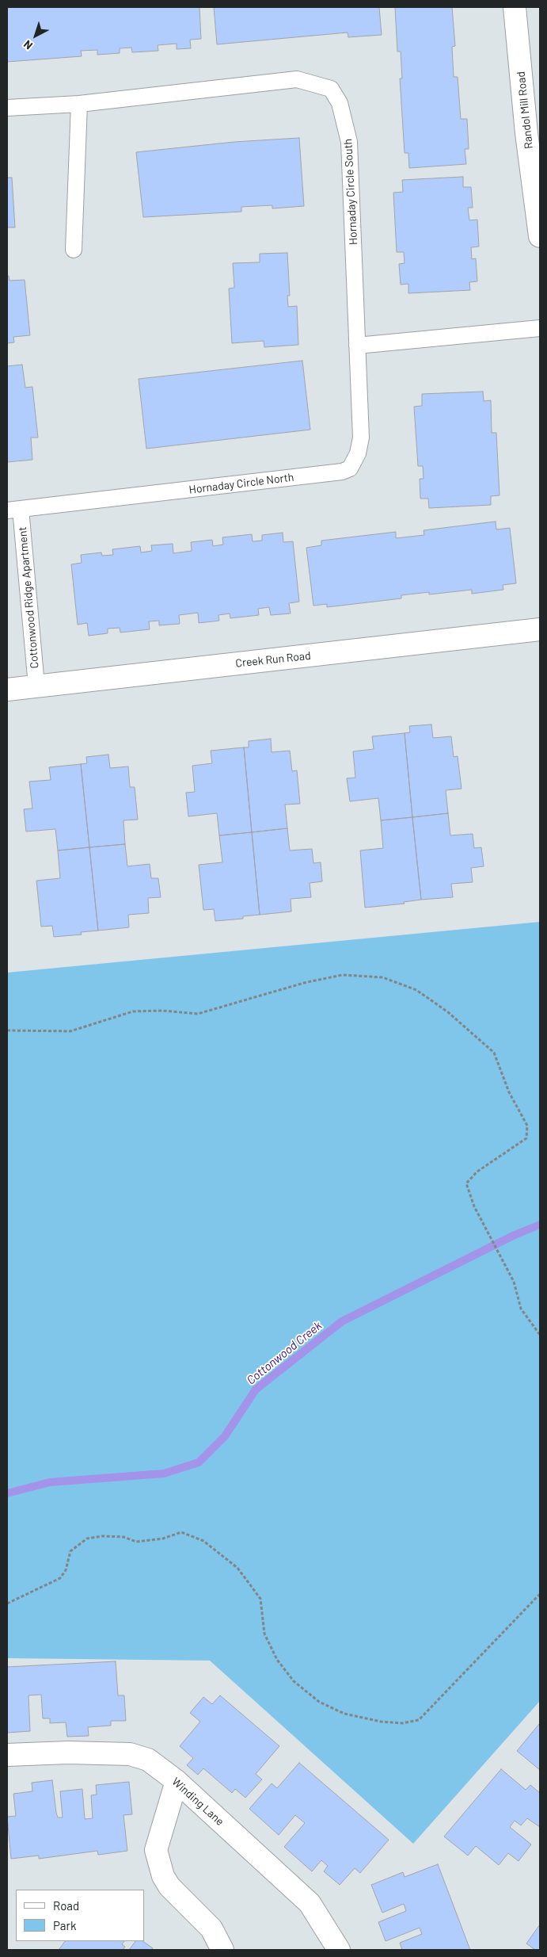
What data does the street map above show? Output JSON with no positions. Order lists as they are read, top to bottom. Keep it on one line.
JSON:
{"streets":{"street":["Randol Mill Road","Creek Run Road","Winding Lane"],"lane":["Hornaday Circle South","Hornaday Circle North","Cottonwood Ridge Apartment"]},"crossings":[["Hornaday Circle South","Hornaday Circle North"],["Hornaday Circle North","Cottonwood Ridge Apartment"],["Cottonwood Ridge Apartment","Creek Run Road"]],"water":["Cottonwood Creek"],"legend":["Road","Park"],"north":"bottom left"}
